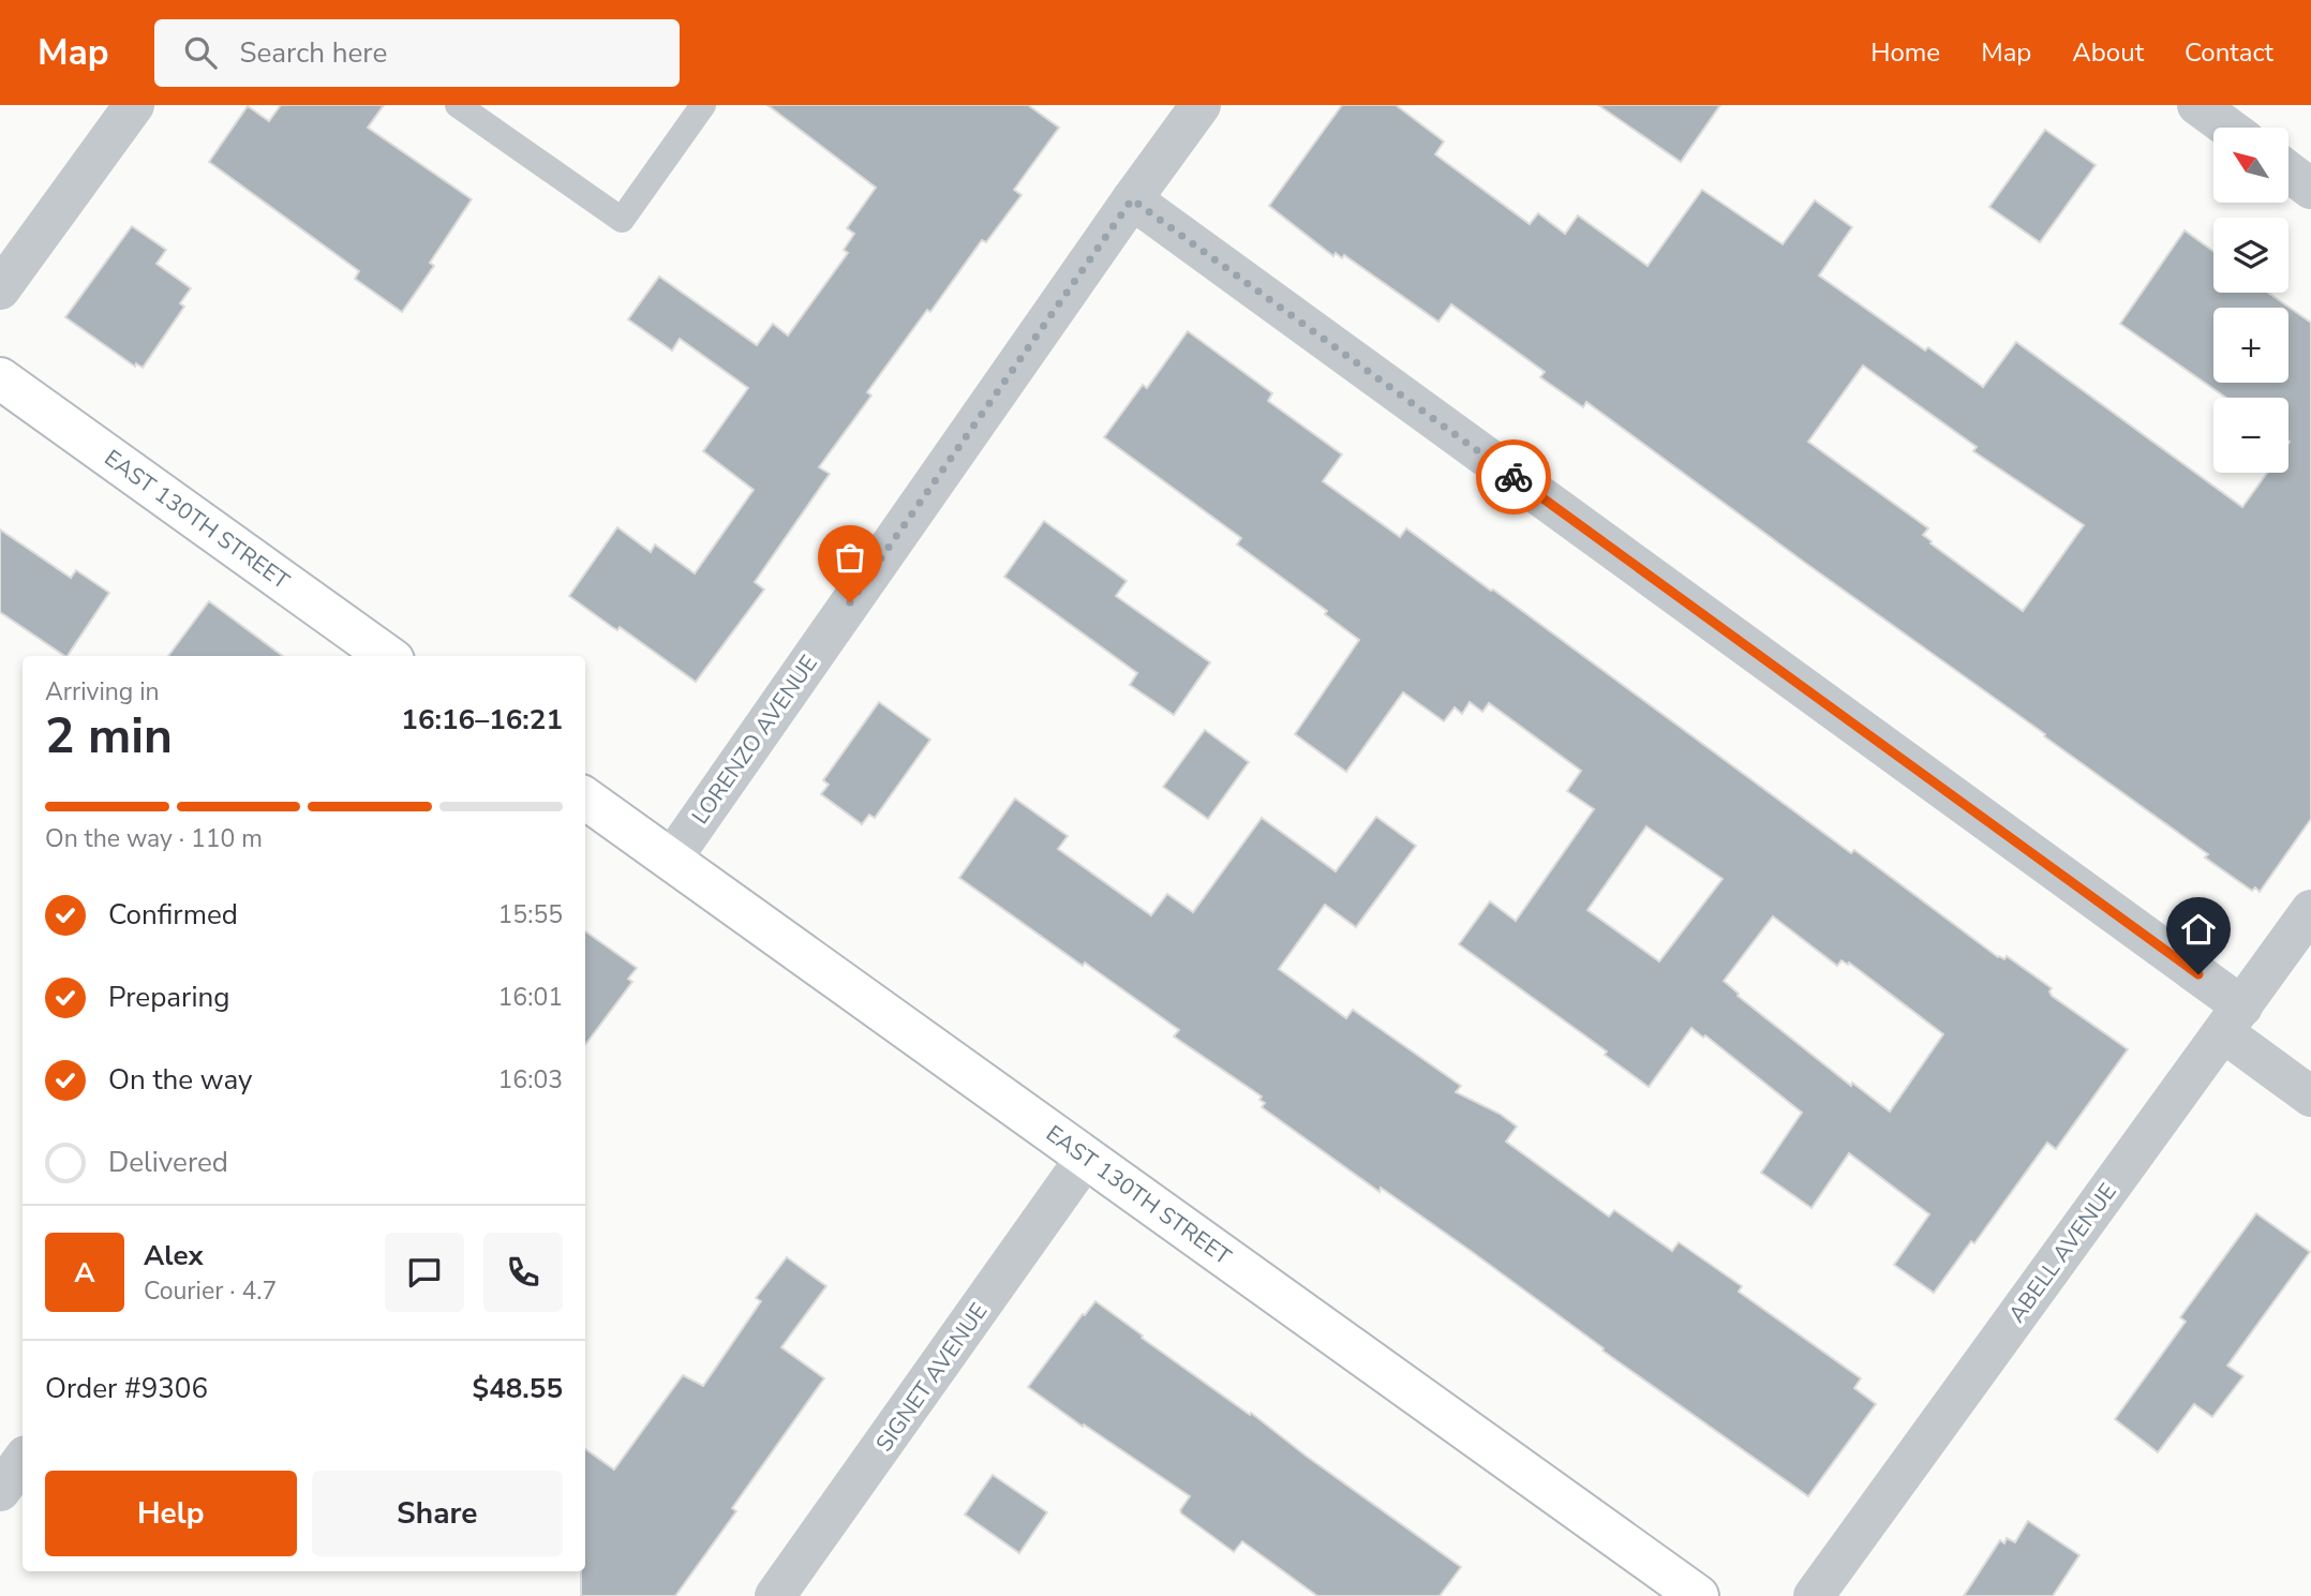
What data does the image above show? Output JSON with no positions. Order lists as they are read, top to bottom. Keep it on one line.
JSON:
{"streets":{"street":["EAST 130TH STREET","LORENZO AVENUE","ABELL AVENUE","SIGNET AVENUE"]},"crossings":[["EAST 130TH STREET","LORENZO AVENUE"],["EAST 130TH STREET","SIGNET AVENUE"]],"north":"top left","page":{"header":"Map","search":"Search here","nav":["Home","Map","About","Contact"],"map_buttons":["+","−"],"heading":["2 min","Arriving in","16:16–16:21"],"panel":["Alex","Courier · 4.7","Order #9306","$48.55"],"bar":"On the way · 110 m","list":[["Confirmed","15:55"],["Preparing","16:01"],["On the way","16:03"],"Delivered"],"round":"A","buttons":["Help","Share"]}}
